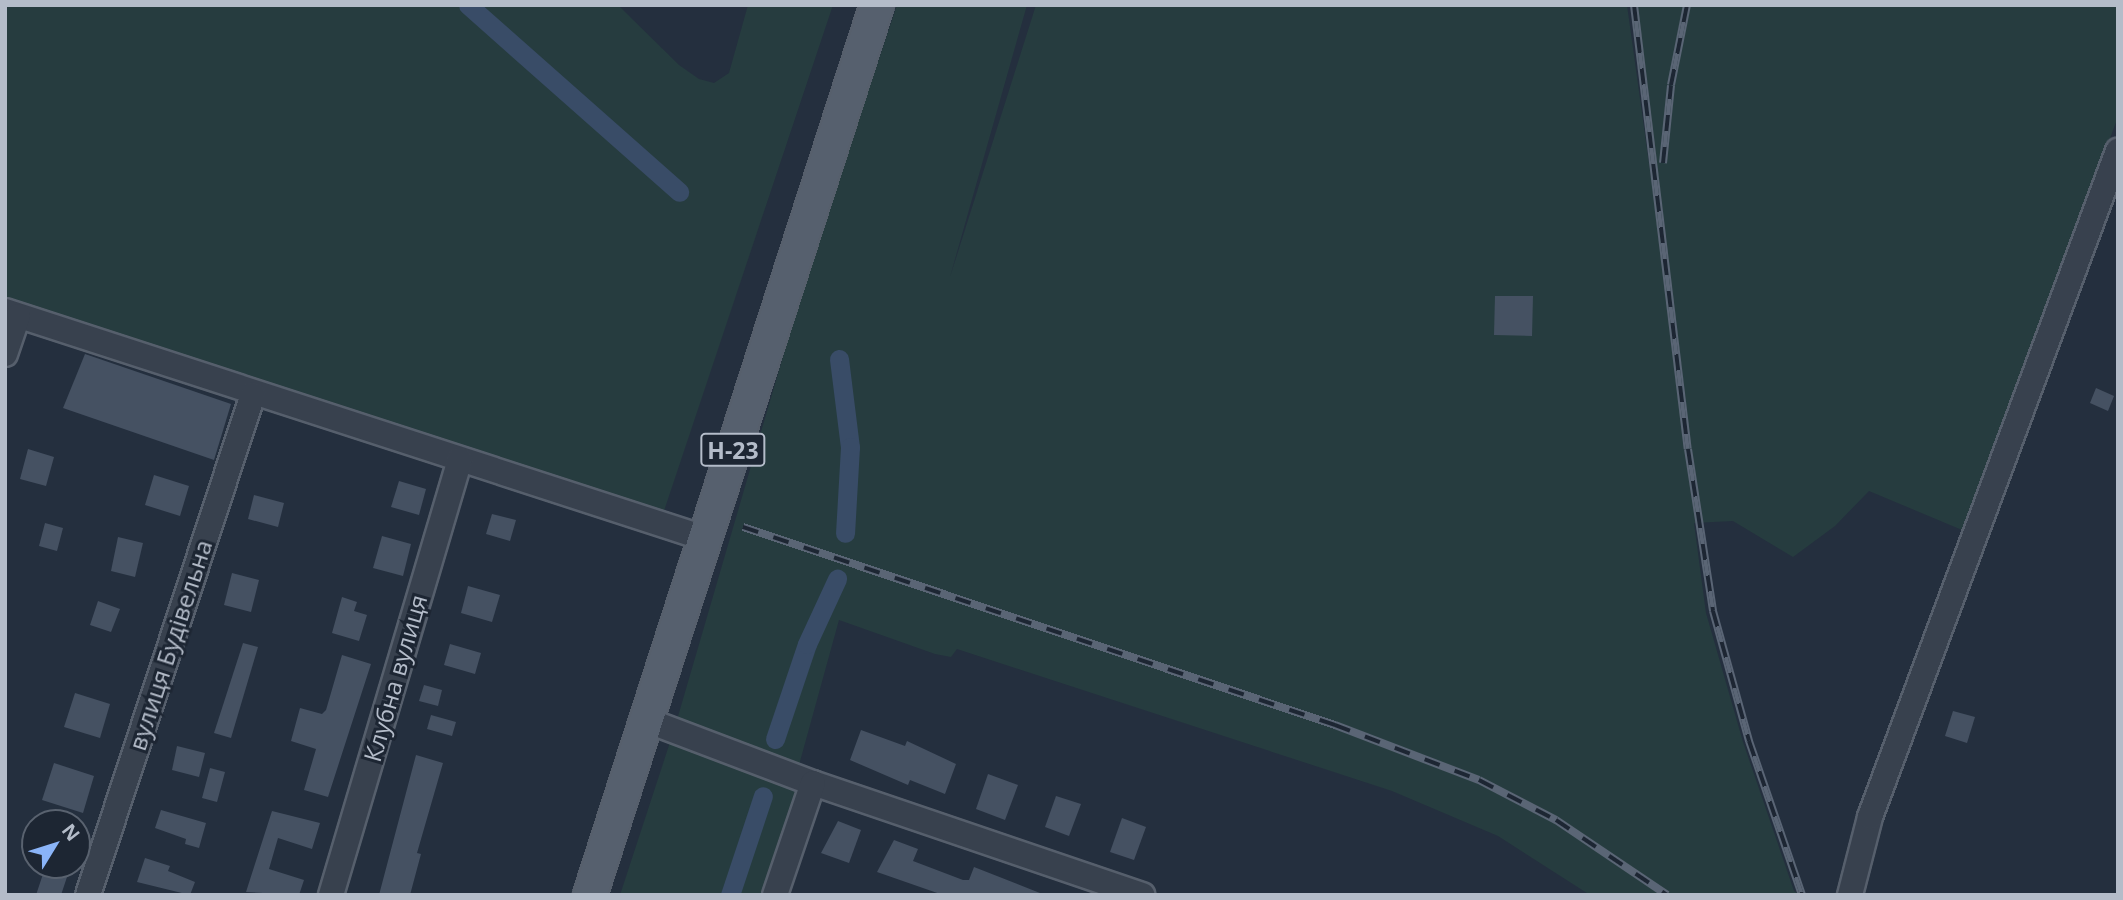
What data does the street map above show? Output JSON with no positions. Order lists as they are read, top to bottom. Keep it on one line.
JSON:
{"streets":{"main road":["Н-23"],"street":["вулиця Будівельна","Клубна вулиця"]},"north":"top right"}
